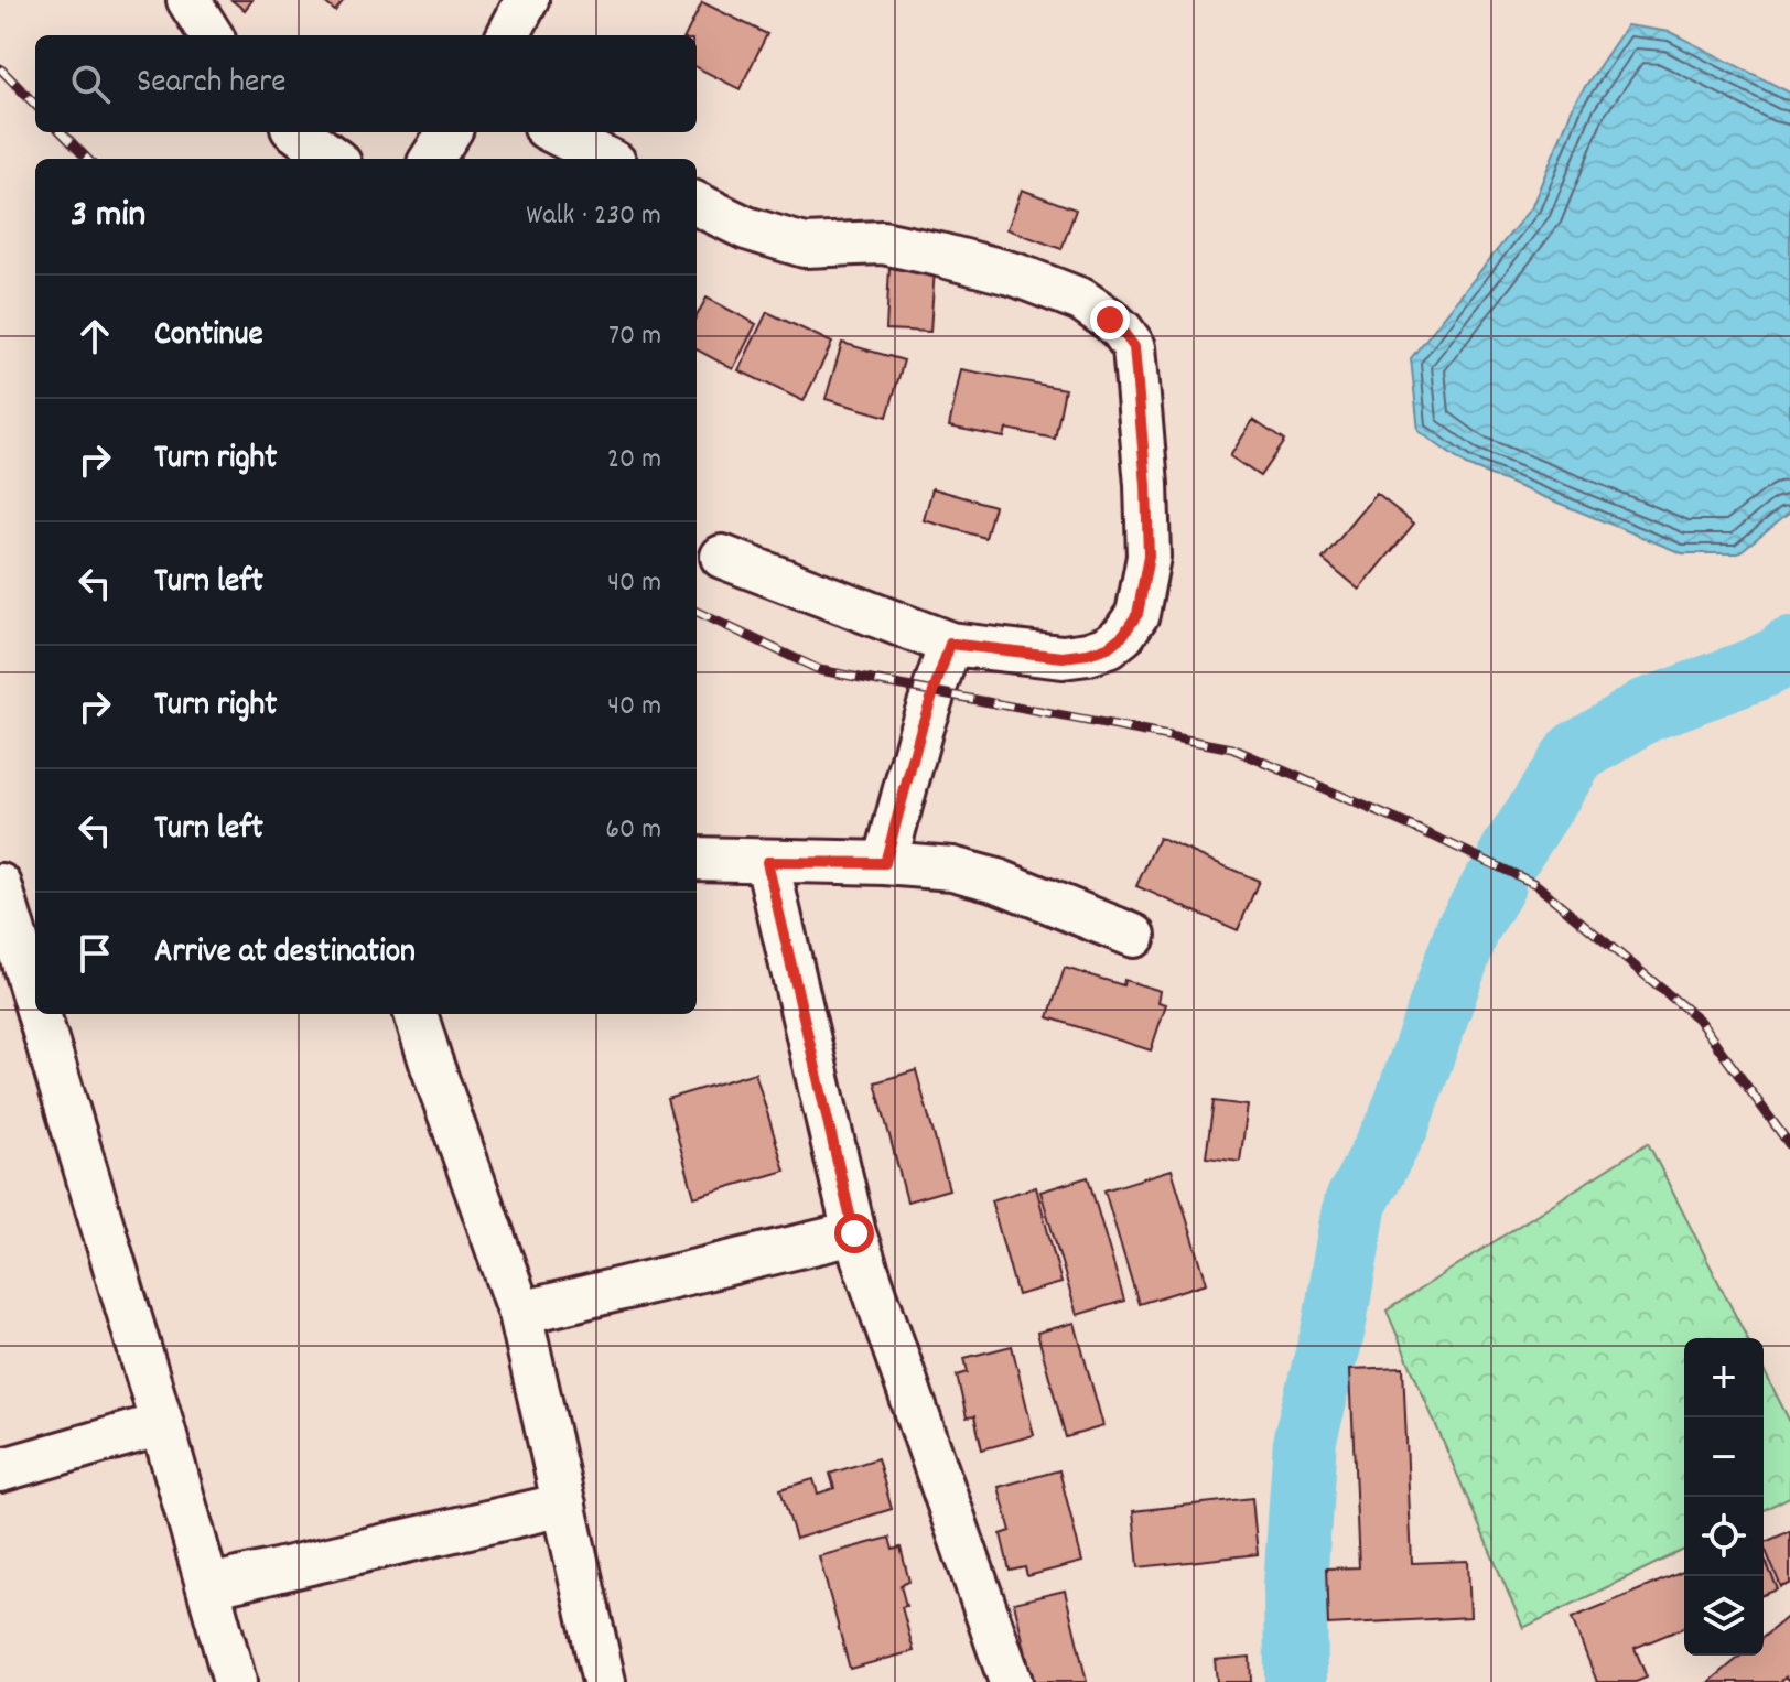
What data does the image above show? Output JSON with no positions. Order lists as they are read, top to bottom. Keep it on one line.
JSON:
{"page":{"search":"Search here","heading":["3 min","Walk · 230 m"],"list":[["Continue","70 m"],["Turn right","20 m"],["Turn left","40 m"],["Turn right","40 m"],["Turn left","60 m"],"Arrive at destination"],"map_buttons":["+","−"]}}
